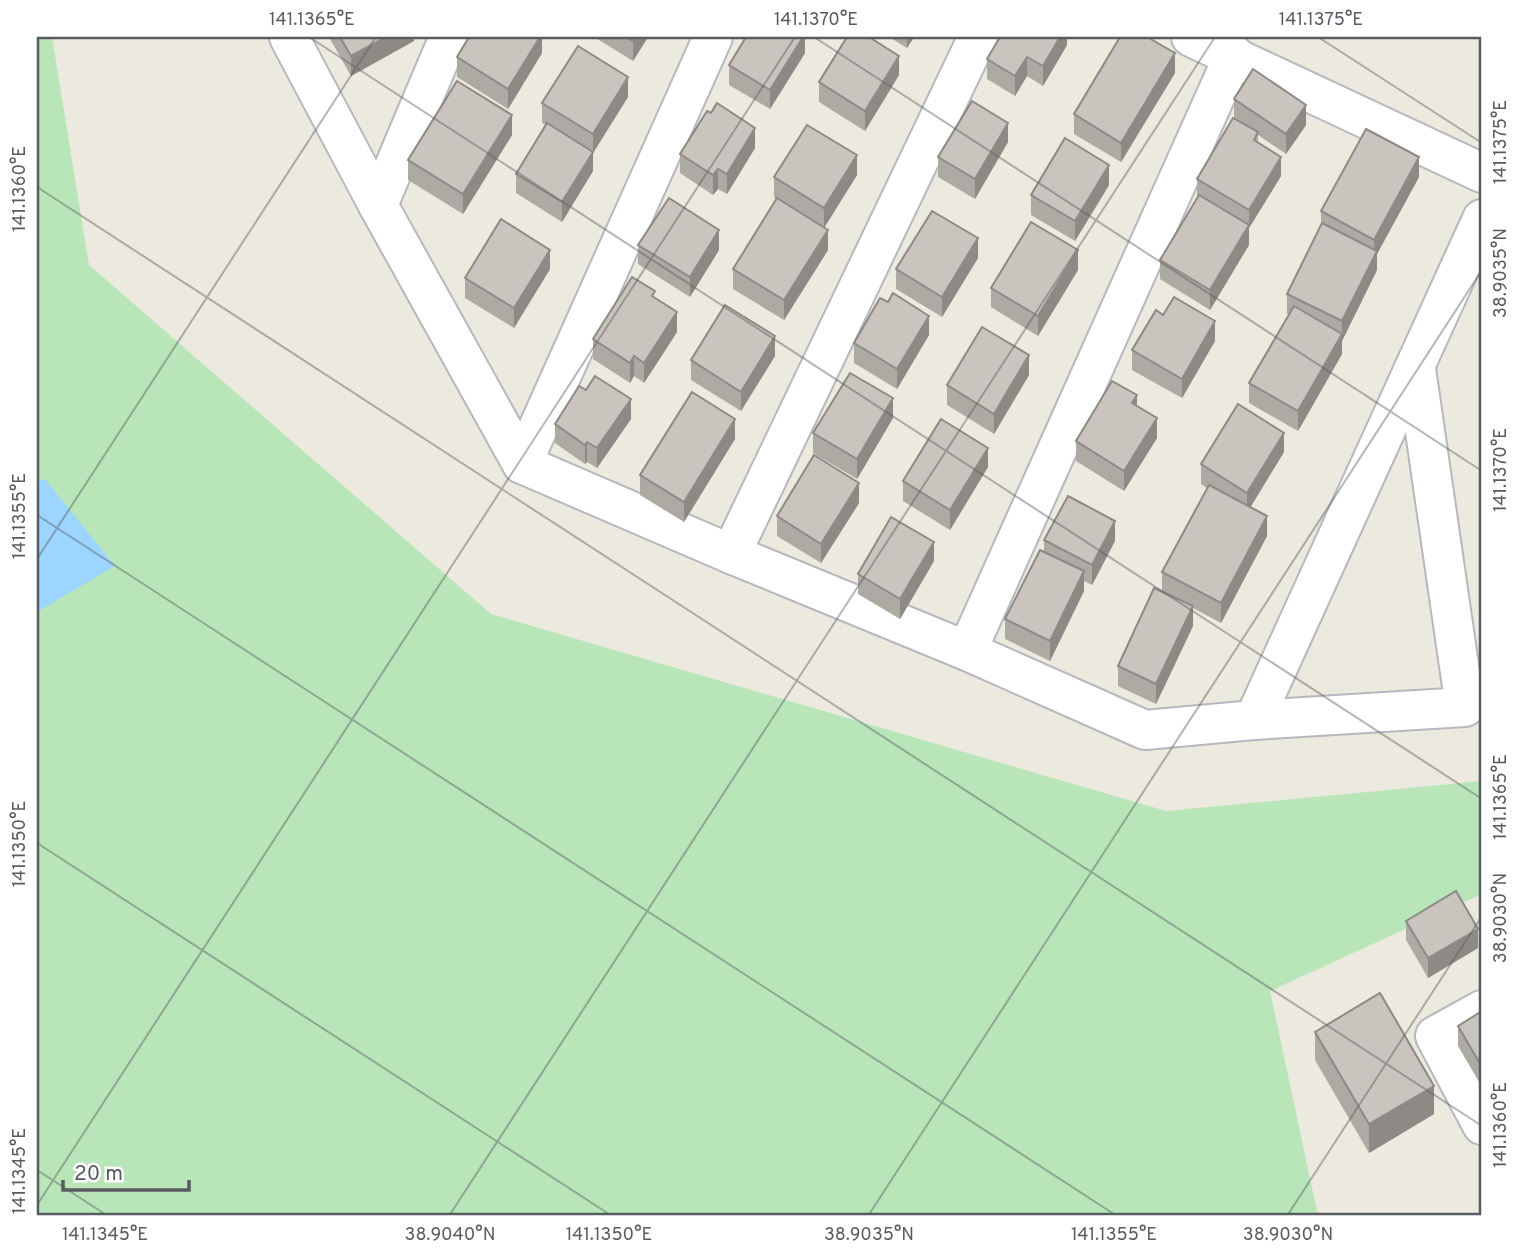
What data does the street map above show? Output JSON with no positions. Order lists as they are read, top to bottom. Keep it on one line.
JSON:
{"scale_bar":"20 m","coordinates":["141.1365°E","141.1370°E","141.1375°E","141.1360°E","38.9035°N","141.1355°E","141.1350°E","38.9030°N","141.1345°E","38.9040°N"]}
